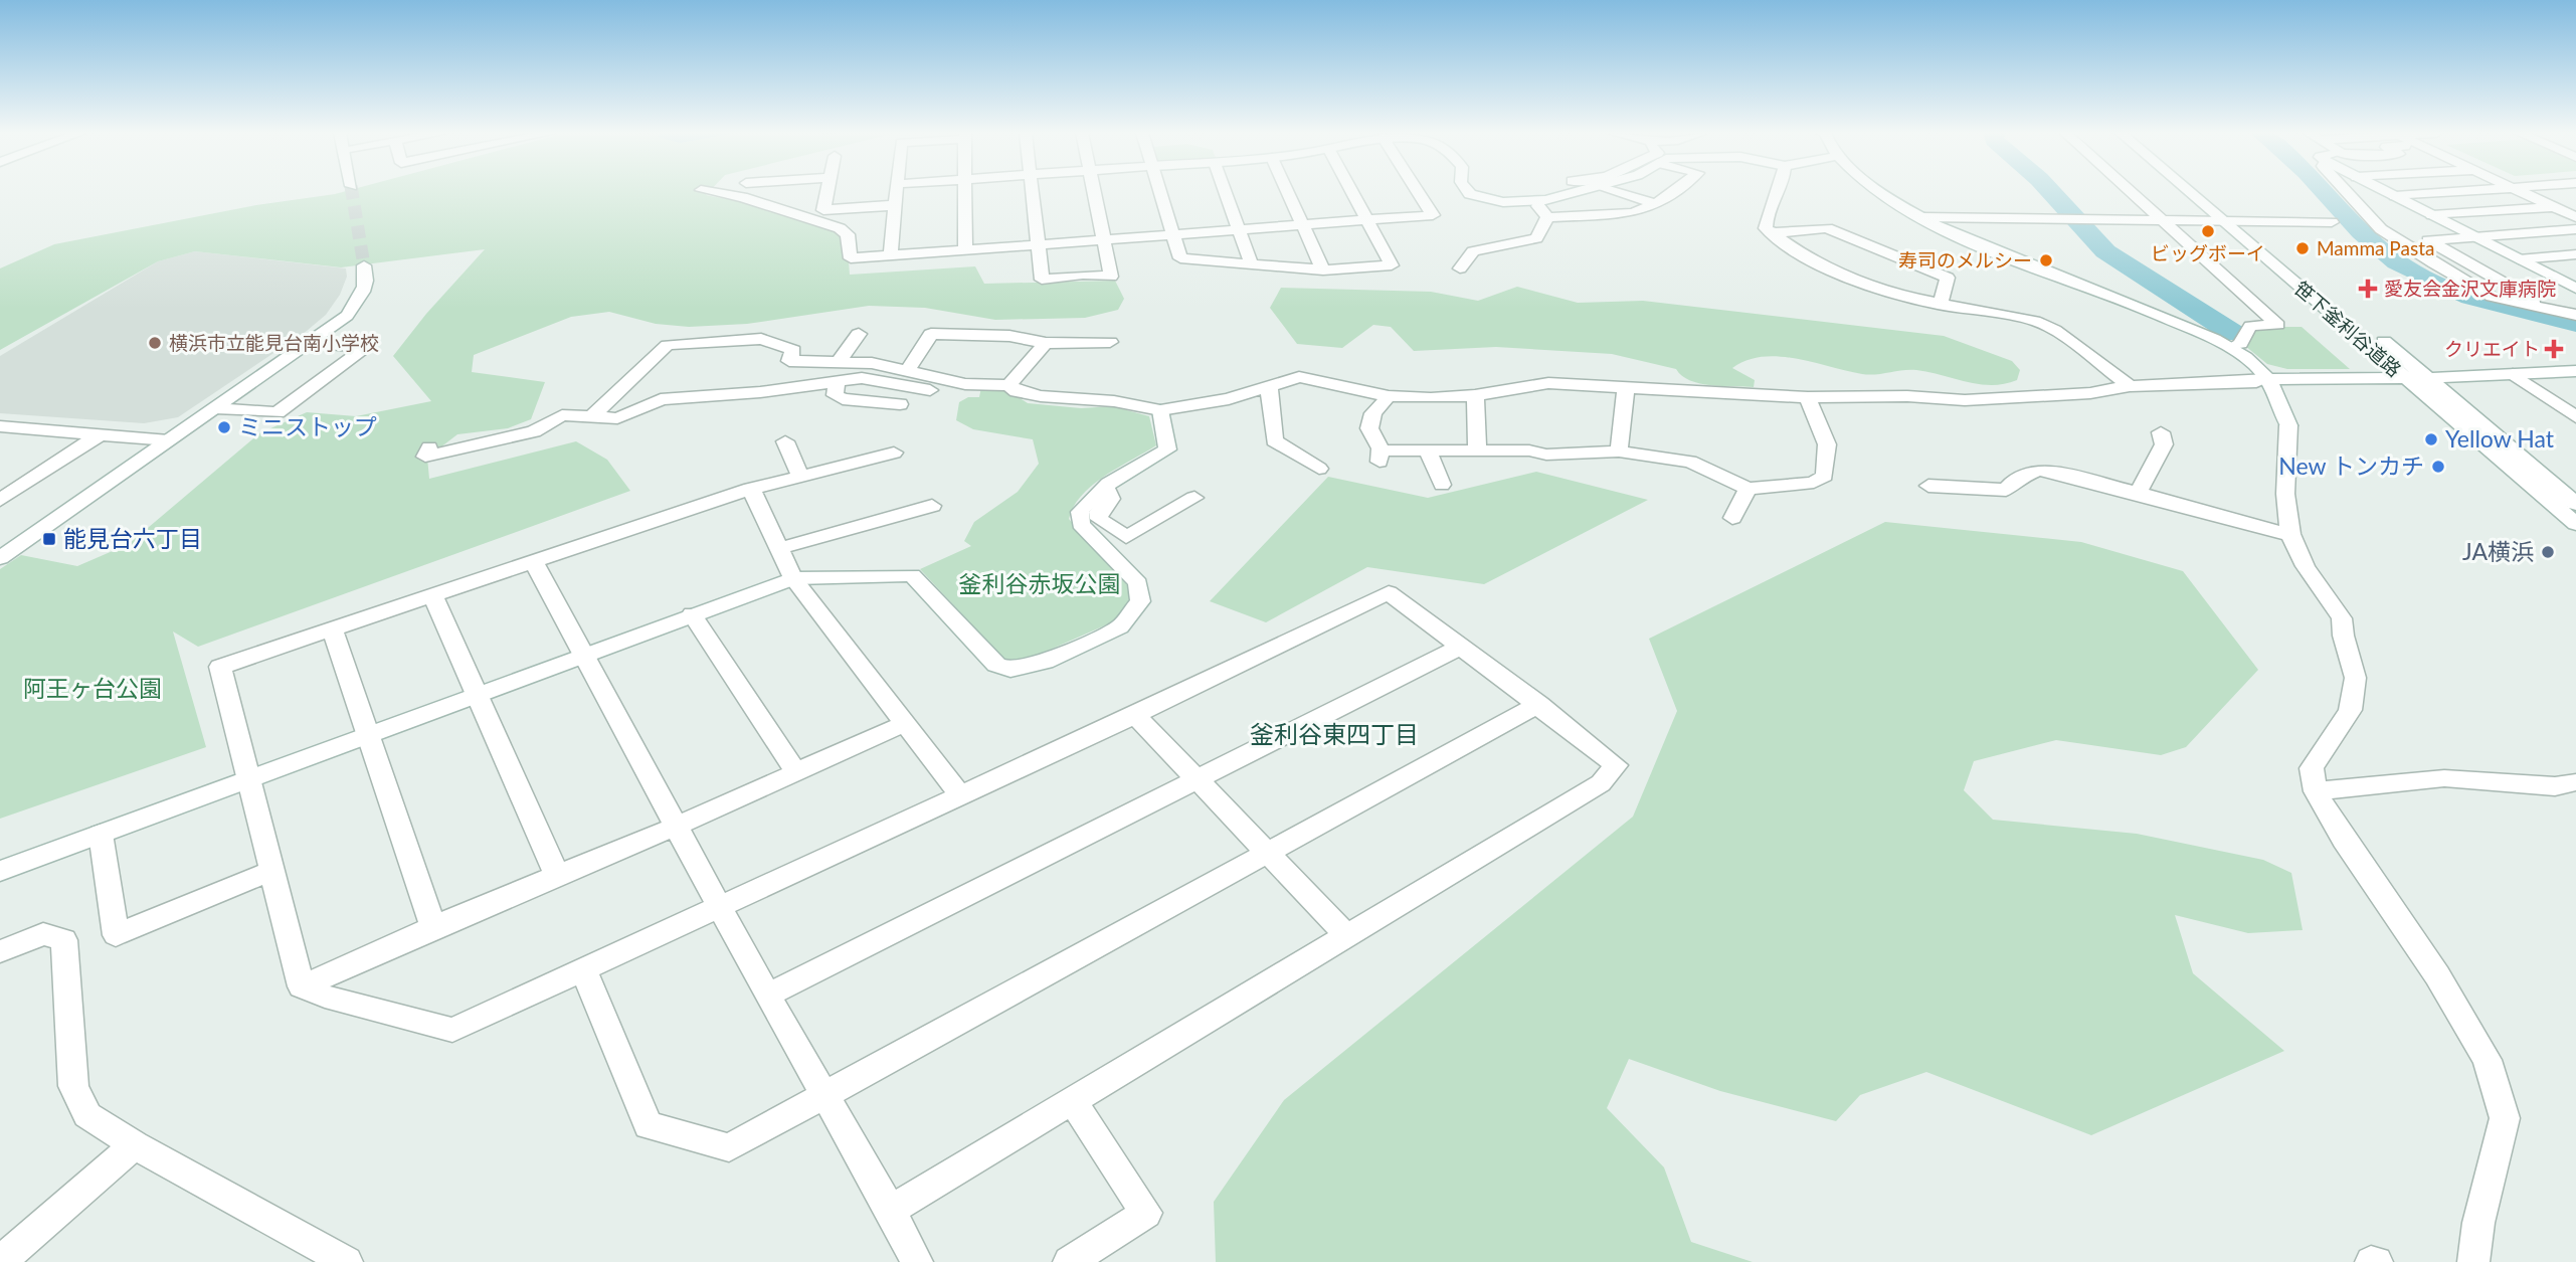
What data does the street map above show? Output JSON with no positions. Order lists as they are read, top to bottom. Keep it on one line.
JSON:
{"streets":{"street":["笹下釜利谷道路"]},"districts":["釜利谷東四丁目"],"parks":["釜利谷赤坂公園","阿王ヶ台公園"],"places":{"other":["ビッグボーイ","Mamma Pasta","寿司のメルシー","横浜市立能見台南小学校","ミニストップ","Yellow Hat","New トンカチ","JA横浜"],"health":["愛友会金沢文庫病院","クリエイト"],"transit":["能見台六丁目"]}}
